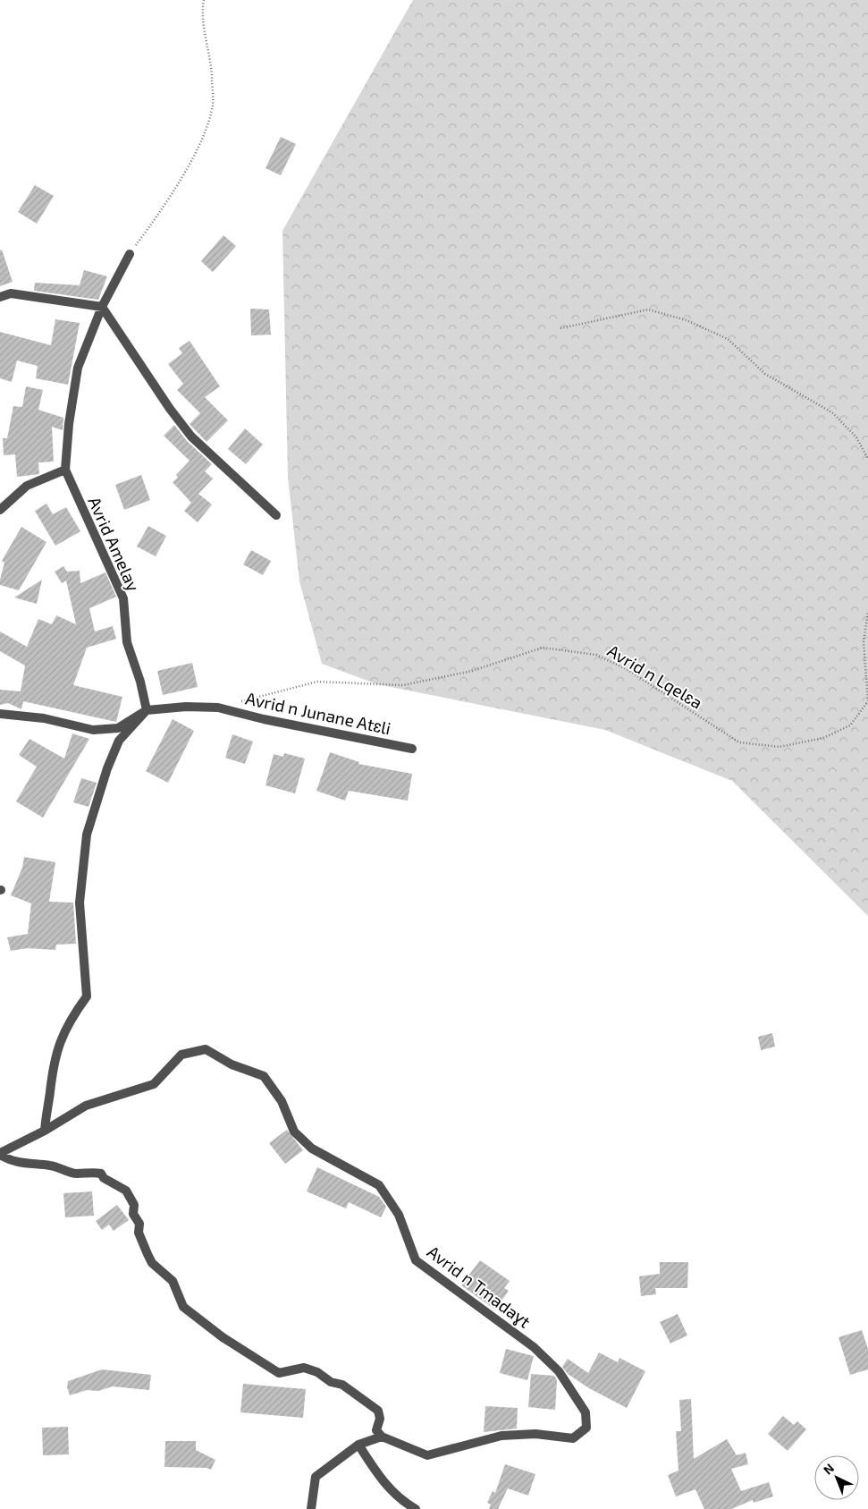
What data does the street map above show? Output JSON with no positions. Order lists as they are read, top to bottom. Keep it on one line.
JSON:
{"streets":{"street":["Avrid Amelay","Avrid n Junane Atɛli","Avrid n Tmadaɣt"],"path":["Avrid n Lqelɛa"]},"crossings":[["Avrid Amelay","Avrid n Junane Atɛli"],["Avrid n Lqelɛa","Avrid n Junane Atɛli"]],"north":"top left"}
